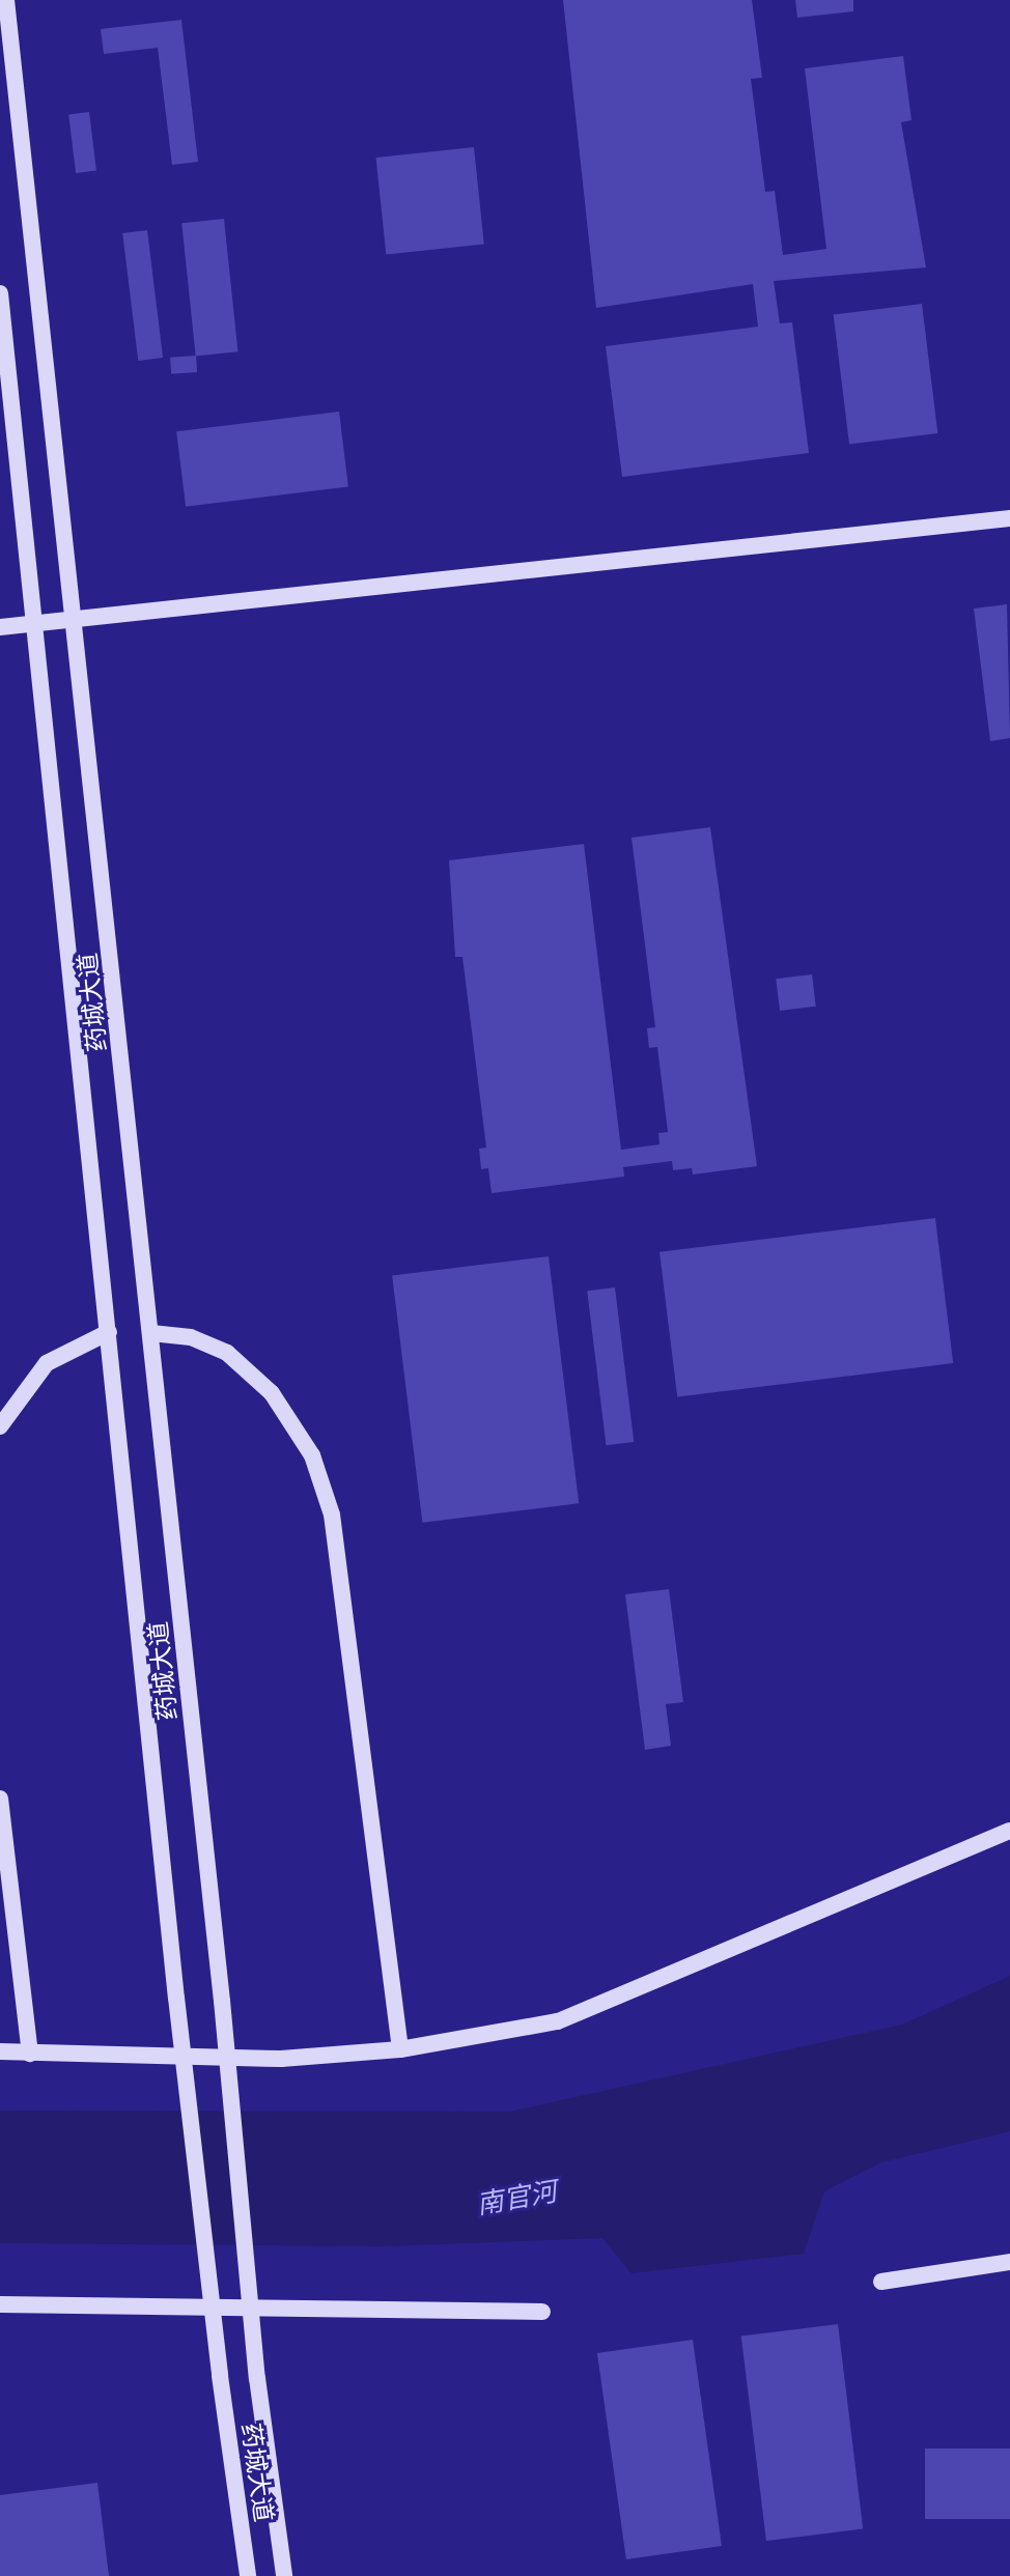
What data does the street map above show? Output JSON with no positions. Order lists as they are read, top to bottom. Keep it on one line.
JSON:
{"streets":{"main road":["药城大道"]},"water":["南官河"]}
